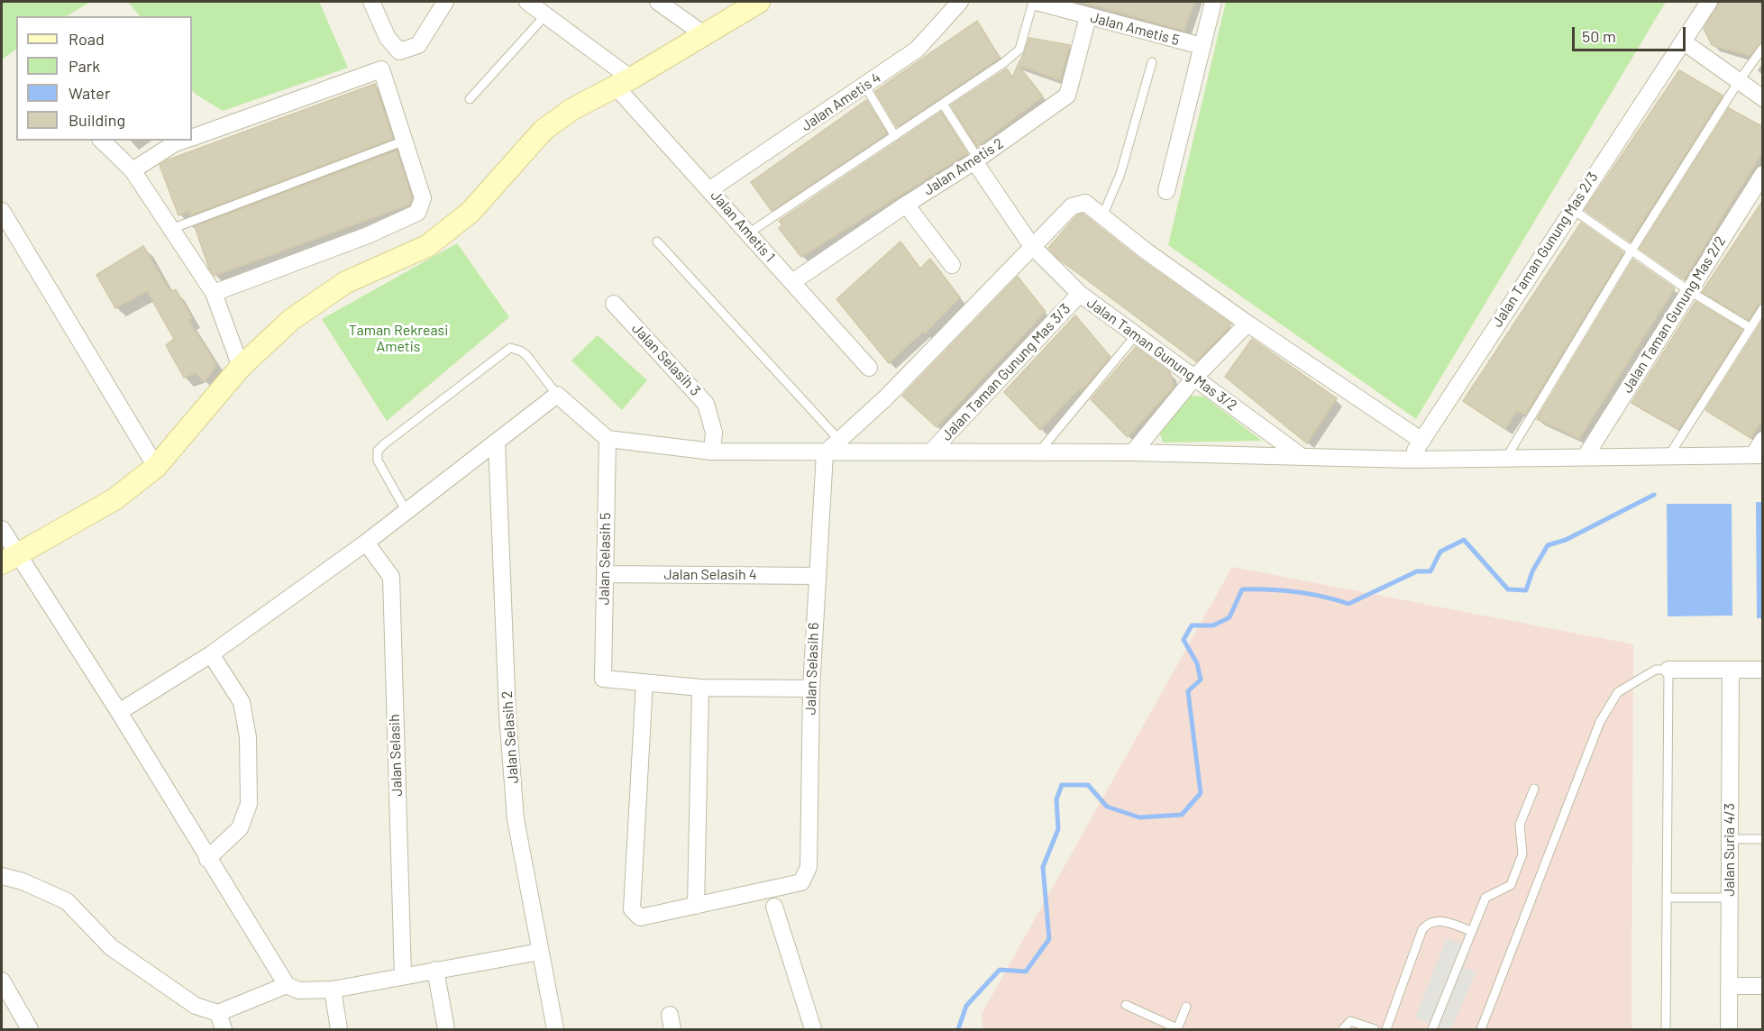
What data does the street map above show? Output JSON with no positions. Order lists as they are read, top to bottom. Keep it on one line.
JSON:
{"streets":{"street":["Jalan Ametis 5","Jalan Ametis 4","Jalan Ametis 2","Jalan Ametis 1","Jalan Taman Gunung Mas 2/3","Jalan Taman Gunung Mas 2/2","Jalan Taman Gunung Mas 3/2","Jalan Selasih 3","Jalan Taman Gunung Mas 3/3","Jalan Selasih 5","Jalan Selasih 4","Jalan Selasih 6","Jalan Selasih 2","Jalan Selasih","Jalan Suria 4/3"]},"crossings":[["Jalan Ametis 5","Jalan Ametis 2"],["Jalan Ametis 4","Jalan Ametis 1"],["Jalan Ametis 2","Jalan Ametis 1"],["Jalan Ametis 2","Jalan Taman Gunung Mas 3/2"],["Jalan Taman Gunung Mas 3/2","Jalan Taman Gunung Mas 3/3"],["Jalan Selasih 5","Jalan Selasih 4"],["Jalan Selasih 4","Jalan Selasih 6"]],"parks":["Taman Rekreasi Ametis"],"legend":["Road","Park","Water","Building"],"scale_bar":"50 m"}
